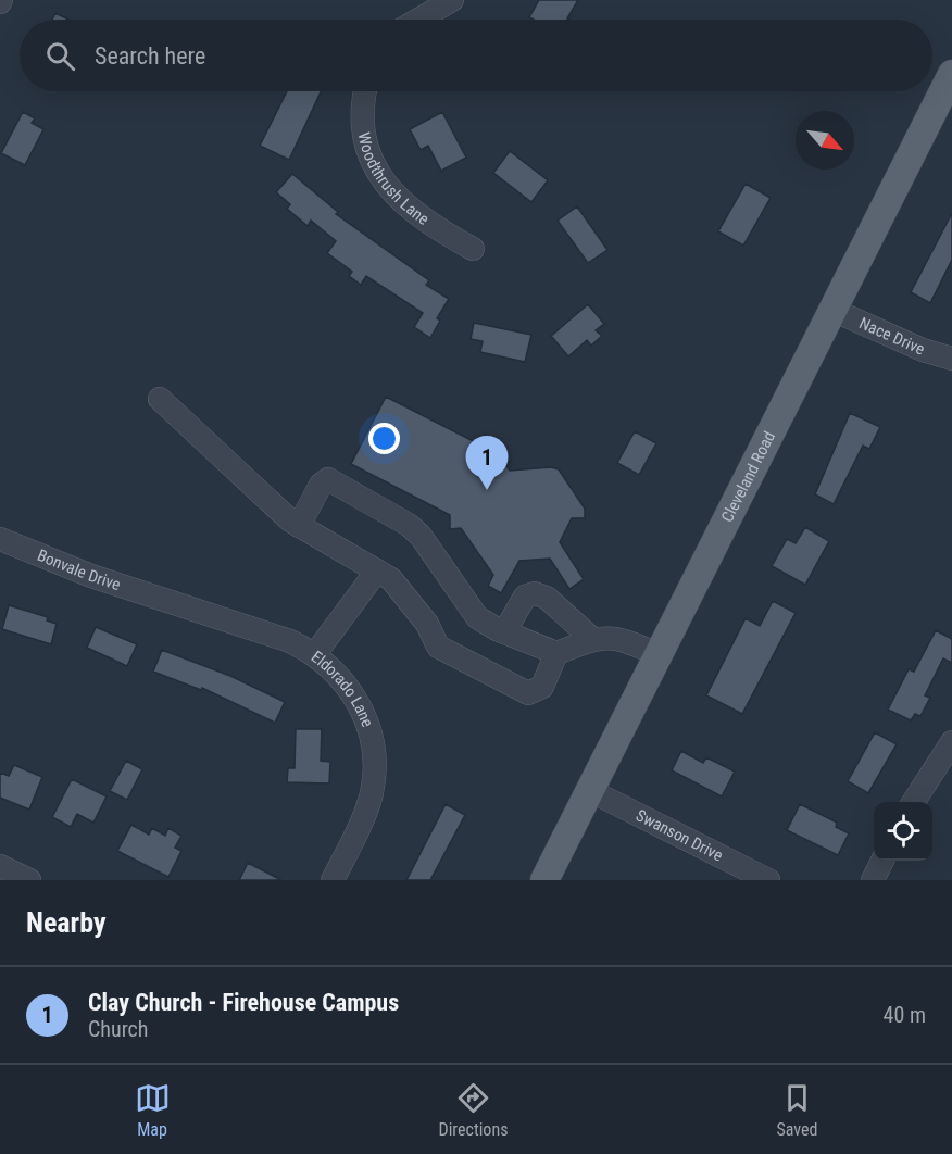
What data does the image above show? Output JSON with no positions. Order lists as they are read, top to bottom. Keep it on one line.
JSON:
{"streets":{"main road":["Cleveland Road"],"street":["Woodthrush Lane","Nace Drive","Bonvale Drive","Eldorado Lane","Swanson Drive"]},"crossings":[["Nace Drive","Cleveland Road"],["Cleveland Road","Swanson Drive"],["Bonvale Drive","Eldorado Lane"]],"north":"bottom right","page":{"search":"Search here","pins":"1","heading":"Nearby","list":[{"mark":"1","name":"Clay Church - Firehouse Campus","note":"Church","value":"40 m"}],"nav":["Map","Directions","Saved"]}}
